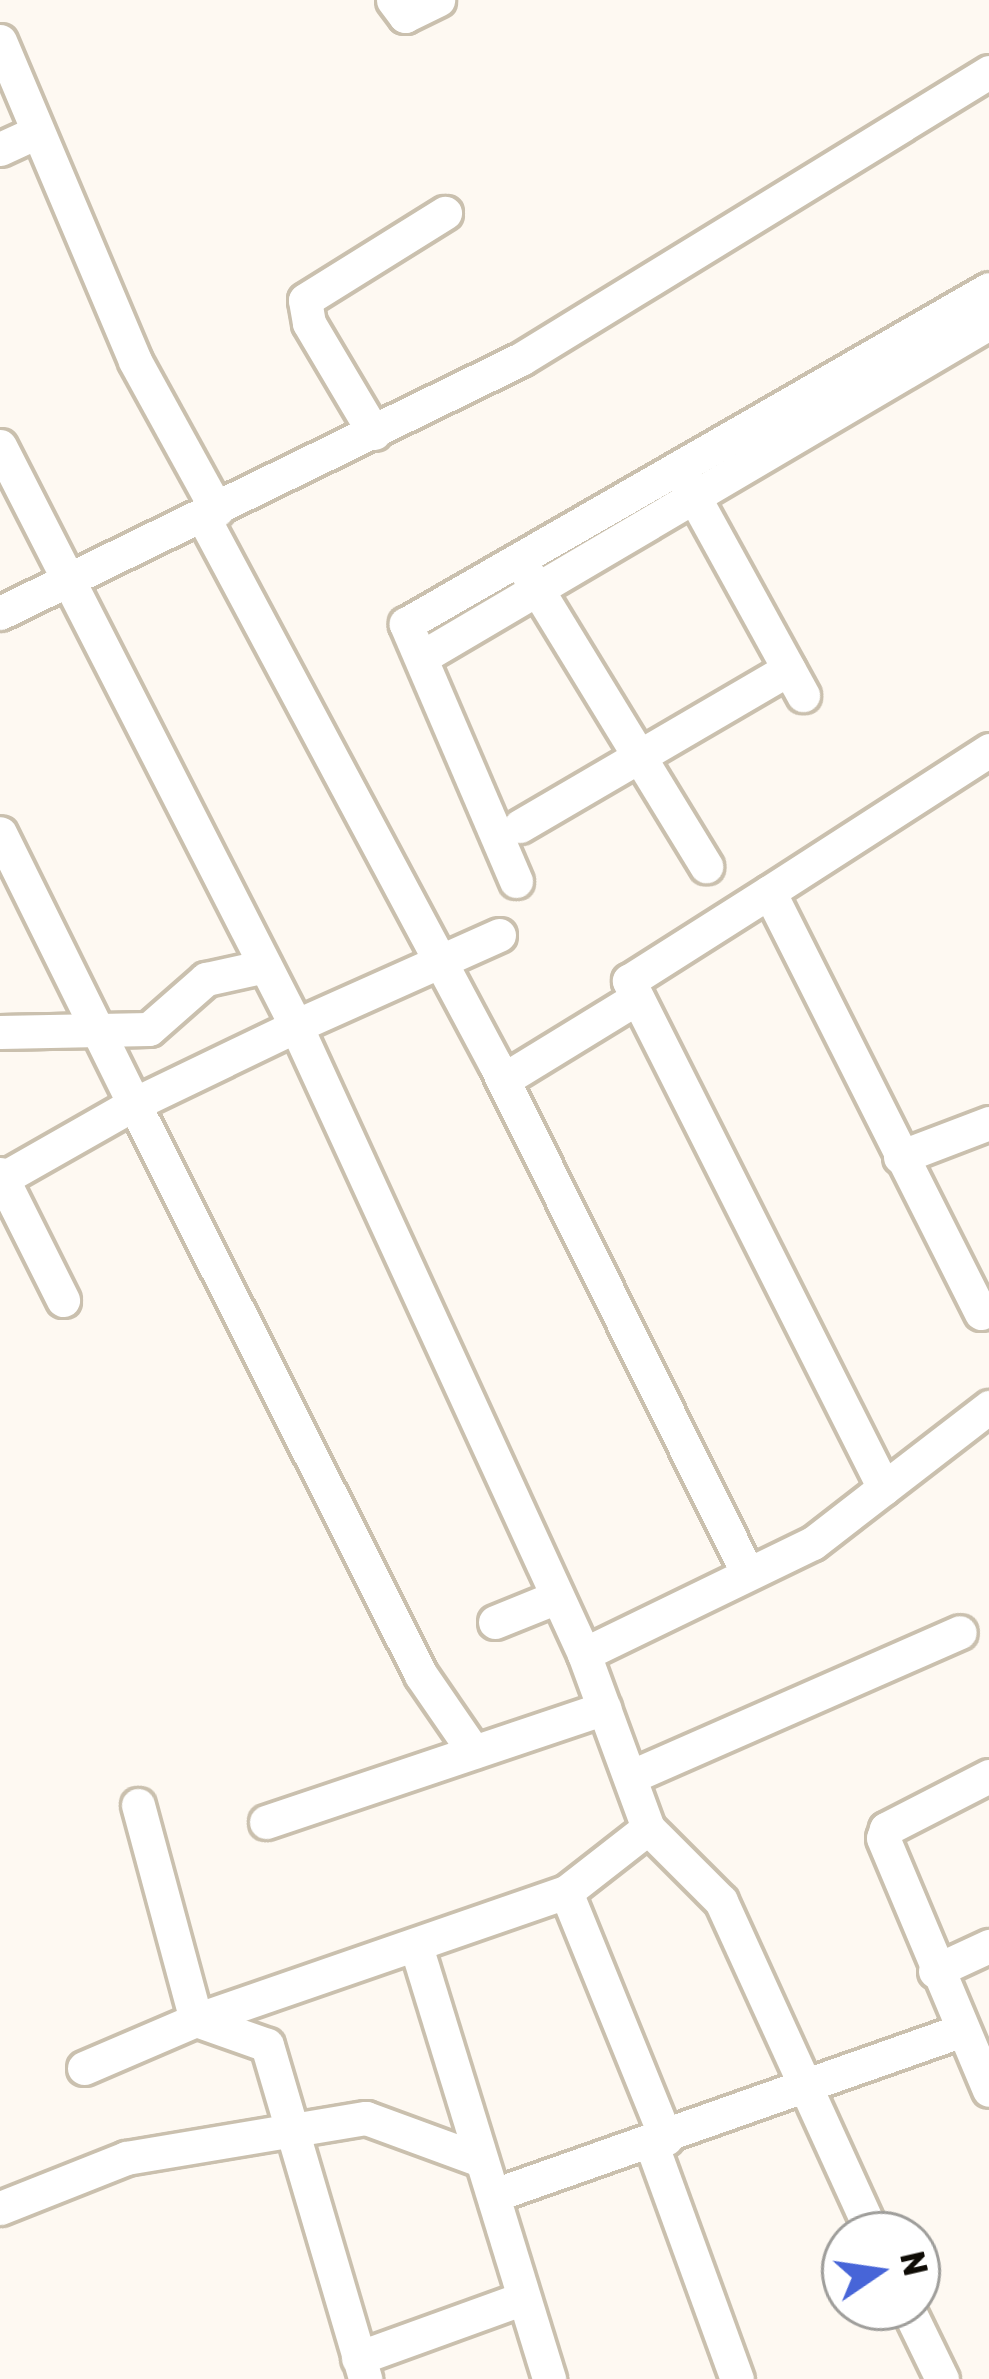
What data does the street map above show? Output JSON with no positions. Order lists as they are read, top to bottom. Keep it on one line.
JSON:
{"north":"right"}
